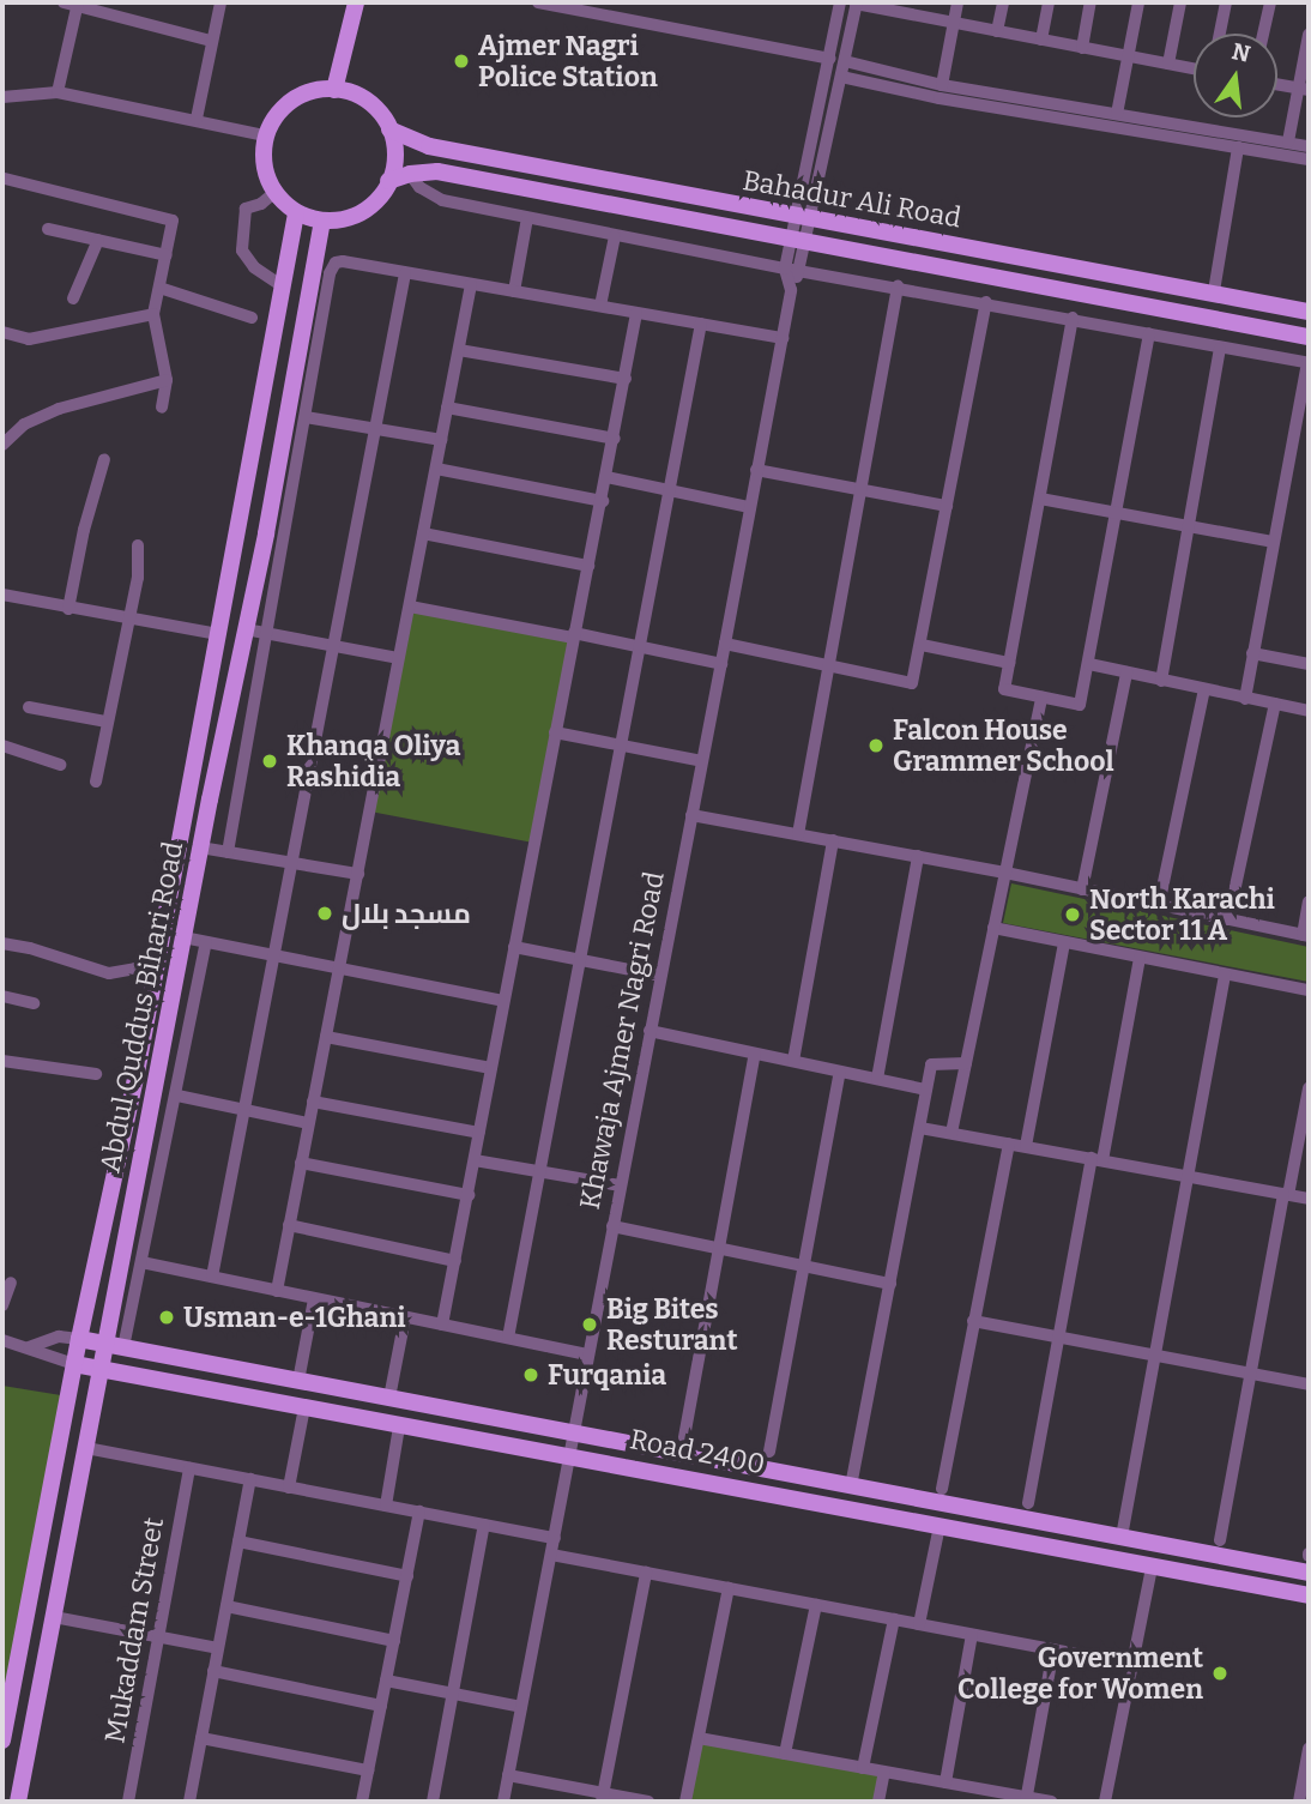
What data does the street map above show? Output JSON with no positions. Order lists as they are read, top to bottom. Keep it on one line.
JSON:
{"streets":{"main road":["Bahadur Ali Road","Abdul Quddus Bihari Road","Road 2400"],"street":["Khawaja Ajmer Nagri Road","Mukaddam Street"]},"crossings":[["Bahadur Ali Road","Abdul Quddus Bihari Road"],["Bahadur Ali Road","Khawaja Ajmer Nagri Road"],["Abdul Quddus Bihari Road","Road 2400"],["Khawaja Ajmer Nagri Road","Road 2400"]],"places":["Ajmer Nagri Police Station","Falcon House Grammer School","Khanqa Oliya Rashidia","مسجد بلال","North Karachi Sector 11 A","Usman-e-1Ghani","Big Bites Resturant","Furqania","Government College for Women"],"north":"top"}
